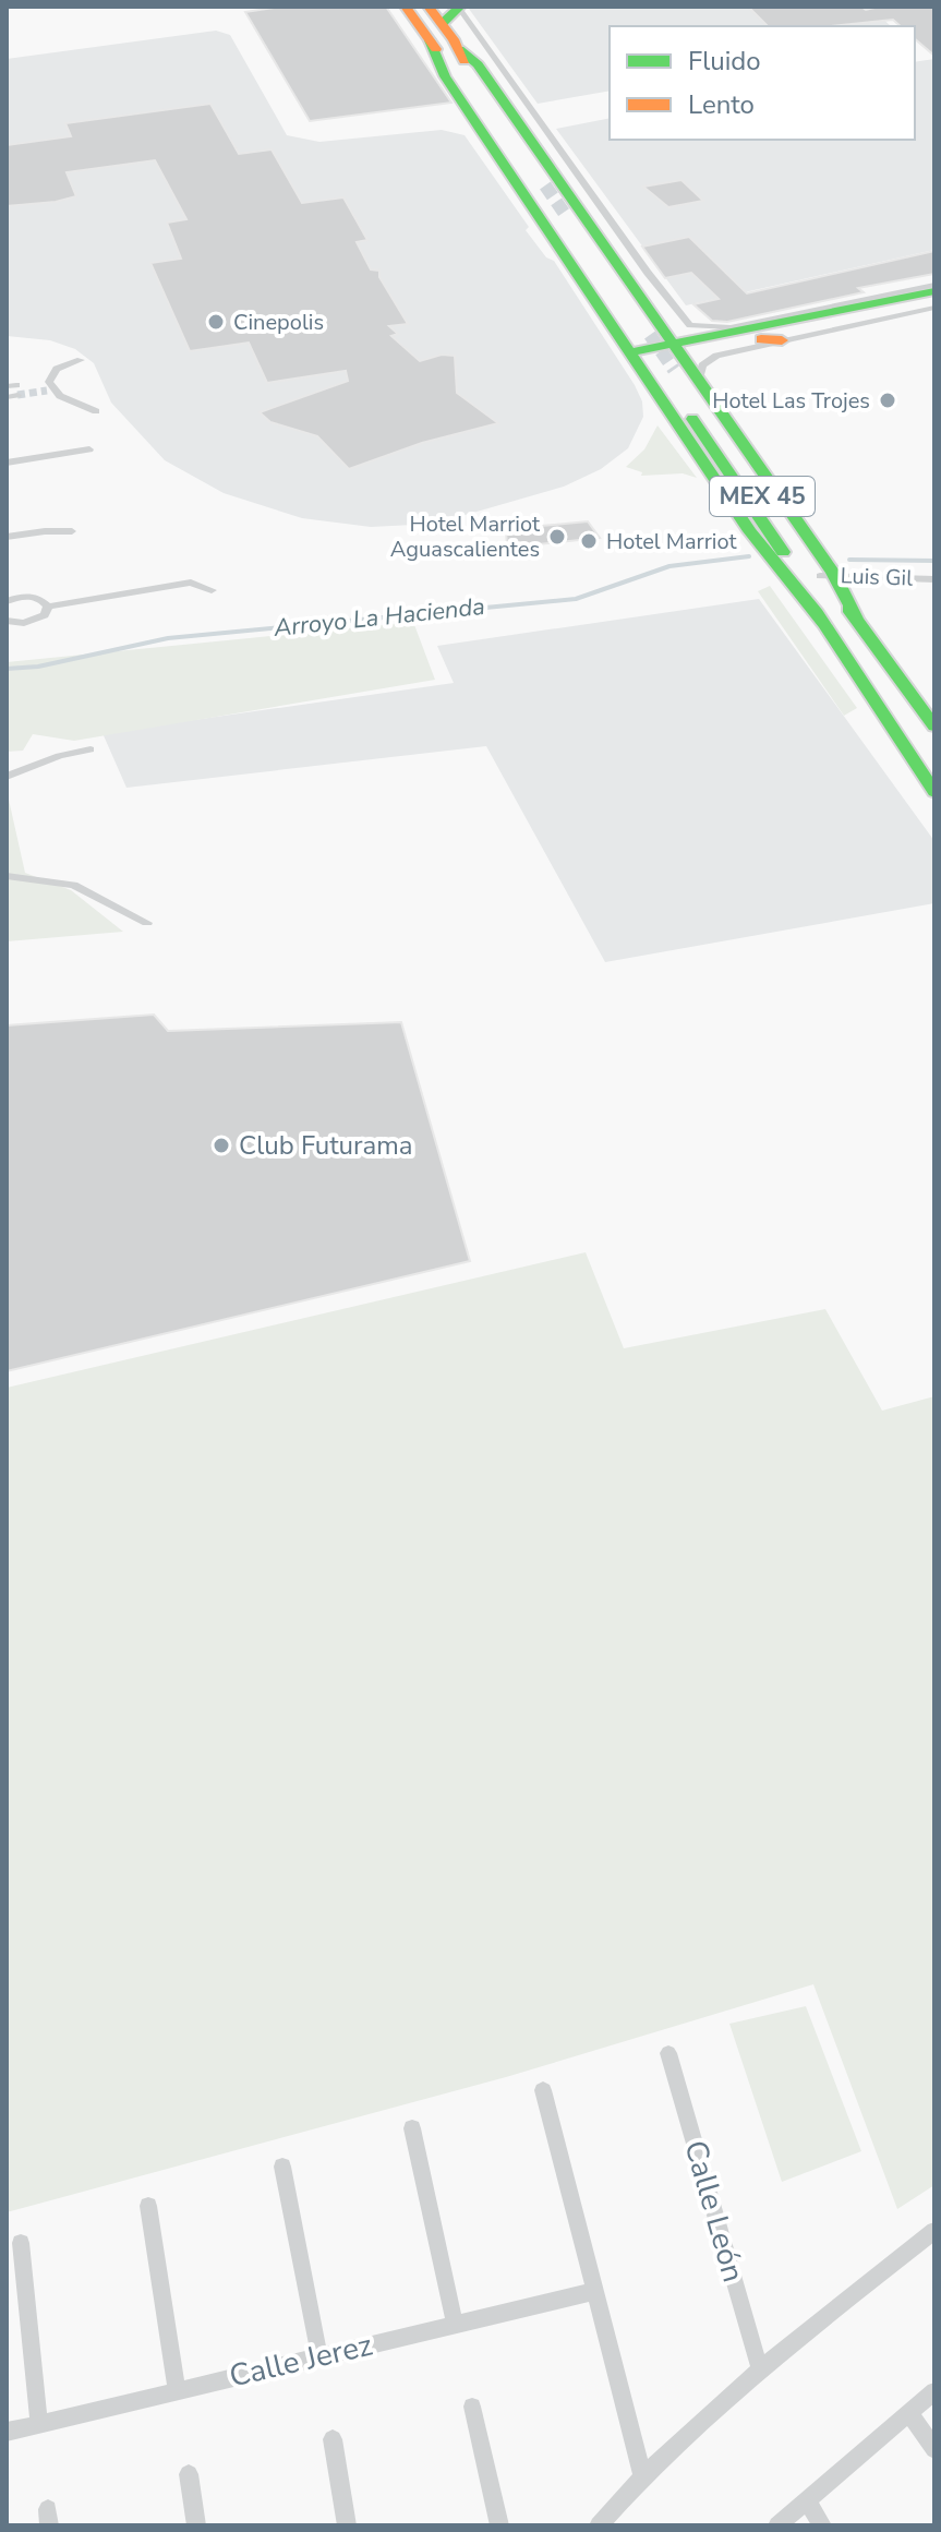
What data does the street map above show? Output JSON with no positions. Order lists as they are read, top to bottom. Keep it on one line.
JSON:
{"streets":{"main road":["MEX 45"],"street":["Luis Gil","Calle León","Calle Jerez"]},"crossings":[["MEX 45","Luis Gil"]],"water":["Arroyo La Hacienda"],"places":["Cinepolis","Hotel Las Trojes","Hotel Marriot Aguascalientes","Hotel Marriot","Club Futurama"],"legend":["Fluido","Lento"]}
